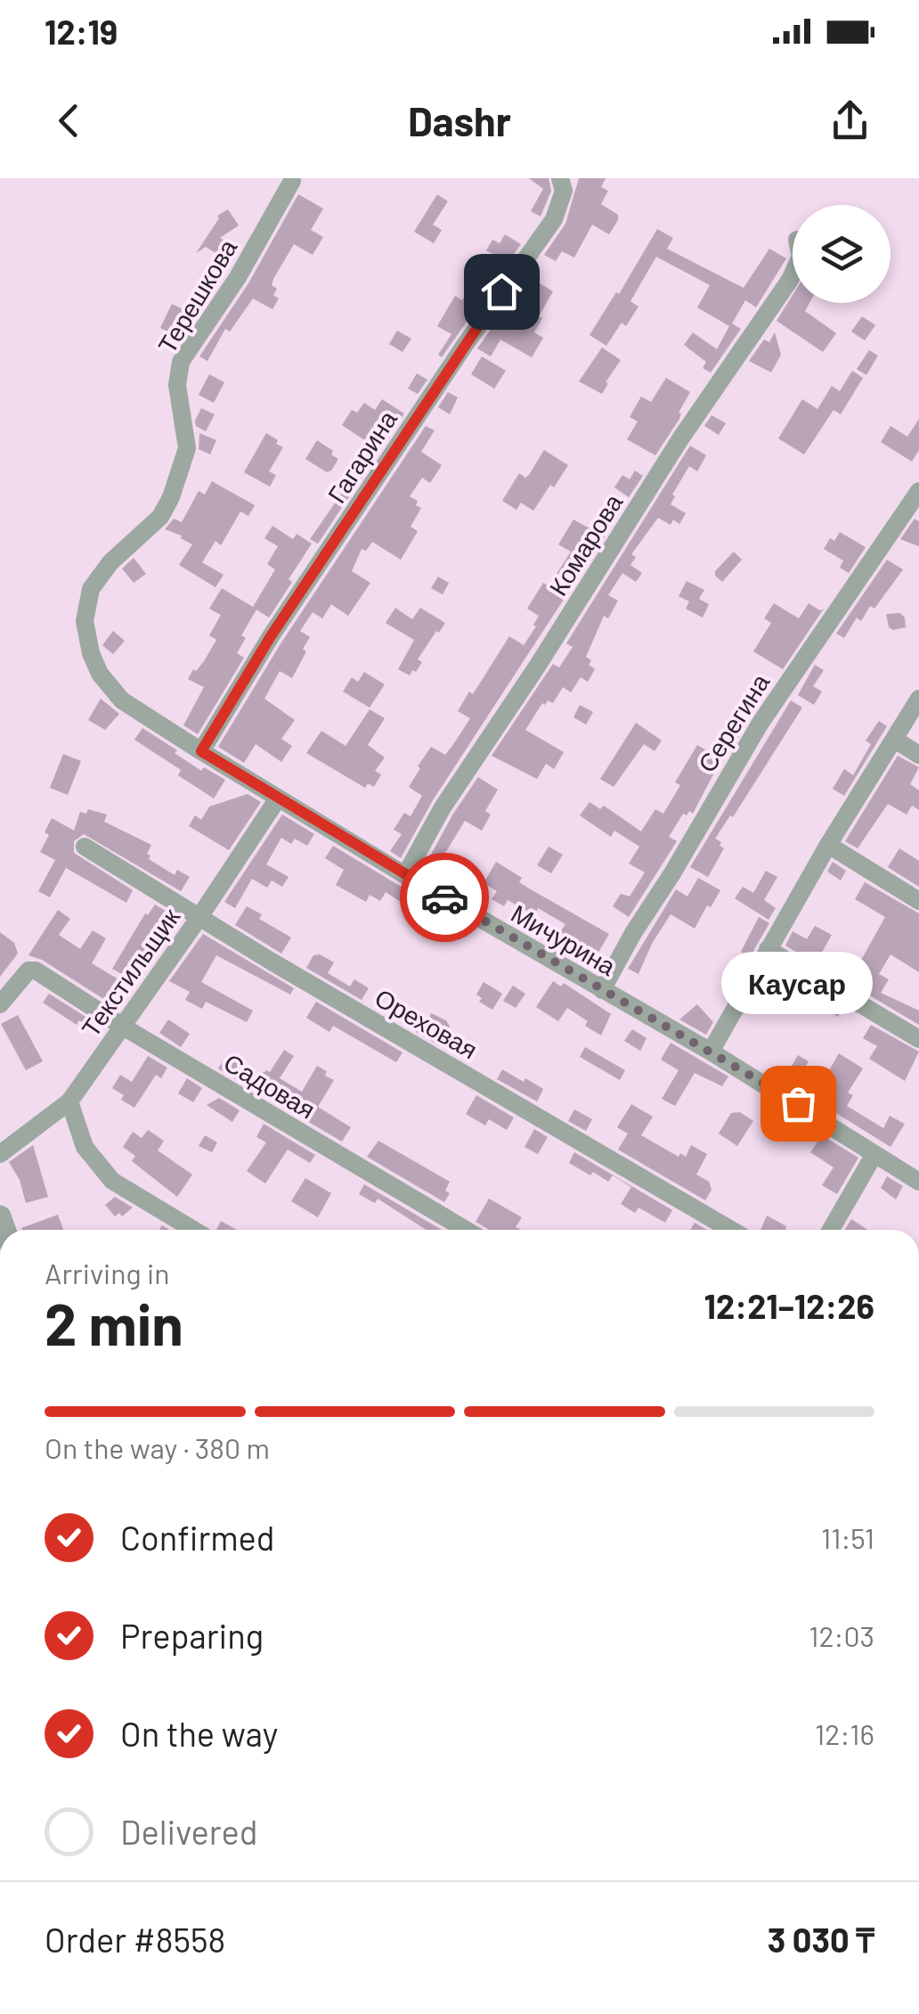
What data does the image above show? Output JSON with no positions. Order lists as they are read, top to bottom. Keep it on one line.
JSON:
{"streets":{"street":["Терешкова","Гагарина","Комарова","Серегина","Мичурина","Текстильщик","Ореховая","Садовая"]},"crossings":[["Терешкова","Мичурина"],["Гагарина","Мичурина"],["Комарова","Мичурина"],["Серегина","Мичурина"],["Мичурина","Текстильщик"],["Текстильщик","Ореховая"],["Текстильщик","Садовая"]],"places":["Каусар"],"page":{"status":"12:19","header":"Dashr","bubble":"Каусар","heading":["2 min","Arriving in","12:21–12:26"],"panel":["Order #8558","3 030 ₸"],"bar":"On the way · 380 m","list":[["Confirmed","11:51"],["Preparing","12:03"],["On the way","12:16"],"Delivered"]}}
